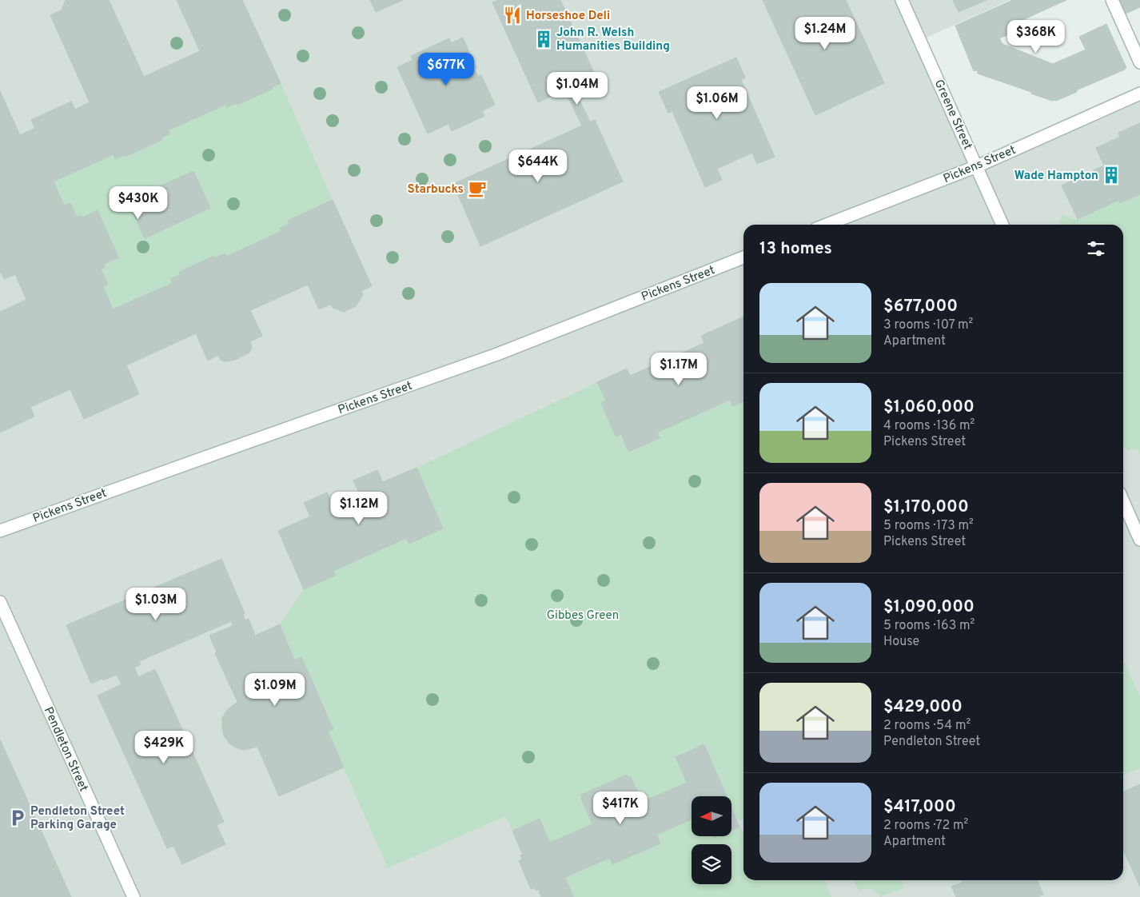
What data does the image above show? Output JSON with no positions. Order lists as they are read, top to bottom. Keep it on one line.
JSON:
{"streets":{"street":["Greene Street","Pickens Street","Pendleton Street"]},"crossings":[["Greene Street","Pickens Street"]],"parks":["Gibbes Green"],"places":{"restaurant":["Horseshoe Deli"],"building":["John R. Welsh Humanities Building","Wade Hampton"],"cafe":["Starbucks"],"parking":["Pendleton Street Parking Garage"]},"north":"left","page":{"price":["$1.24M","$368K","$677K","$1.04M","$1.06M","$644K","$430K","$1.17M","$1.12M","$1.03M","$1.09M","$429K","$417K"],"heading":"13 homes","list":[{"name":"$677,000","note":"3 rooms · 107 m² · Apartment"},{"name":"$1,060,000","note":"4 rooms · 136 m² · Pickens Street"},{"name":"$1,170,000","note":"5 rooms · 173 m² · Pickens Street"},{"name":"$1,090,000","note":"5 rooms · 163 m² · House"},{"name":"$429,000","note":"2 rooms · 54 m² · Pendleton Street"},{"name":"$417,000","note":"2 rooms · 72 m² · Apartment"}]}}
